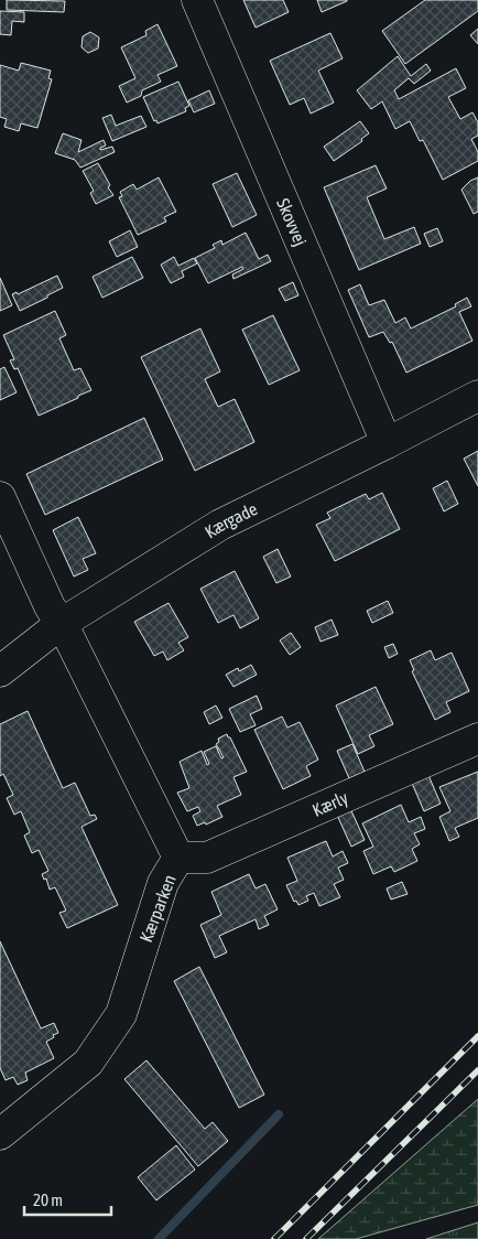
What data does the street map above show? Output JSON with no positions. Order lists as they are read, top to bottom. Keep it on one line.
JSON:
{"streets":{"street":["Skovvej","Kærgade","Kærly","Kærparken"]},"crossings":[["Skovvej","Kærgade"],["Kærgade","Kærparken"],["Kærly","Kærparken"]],"scale_bar":"20 m"}
